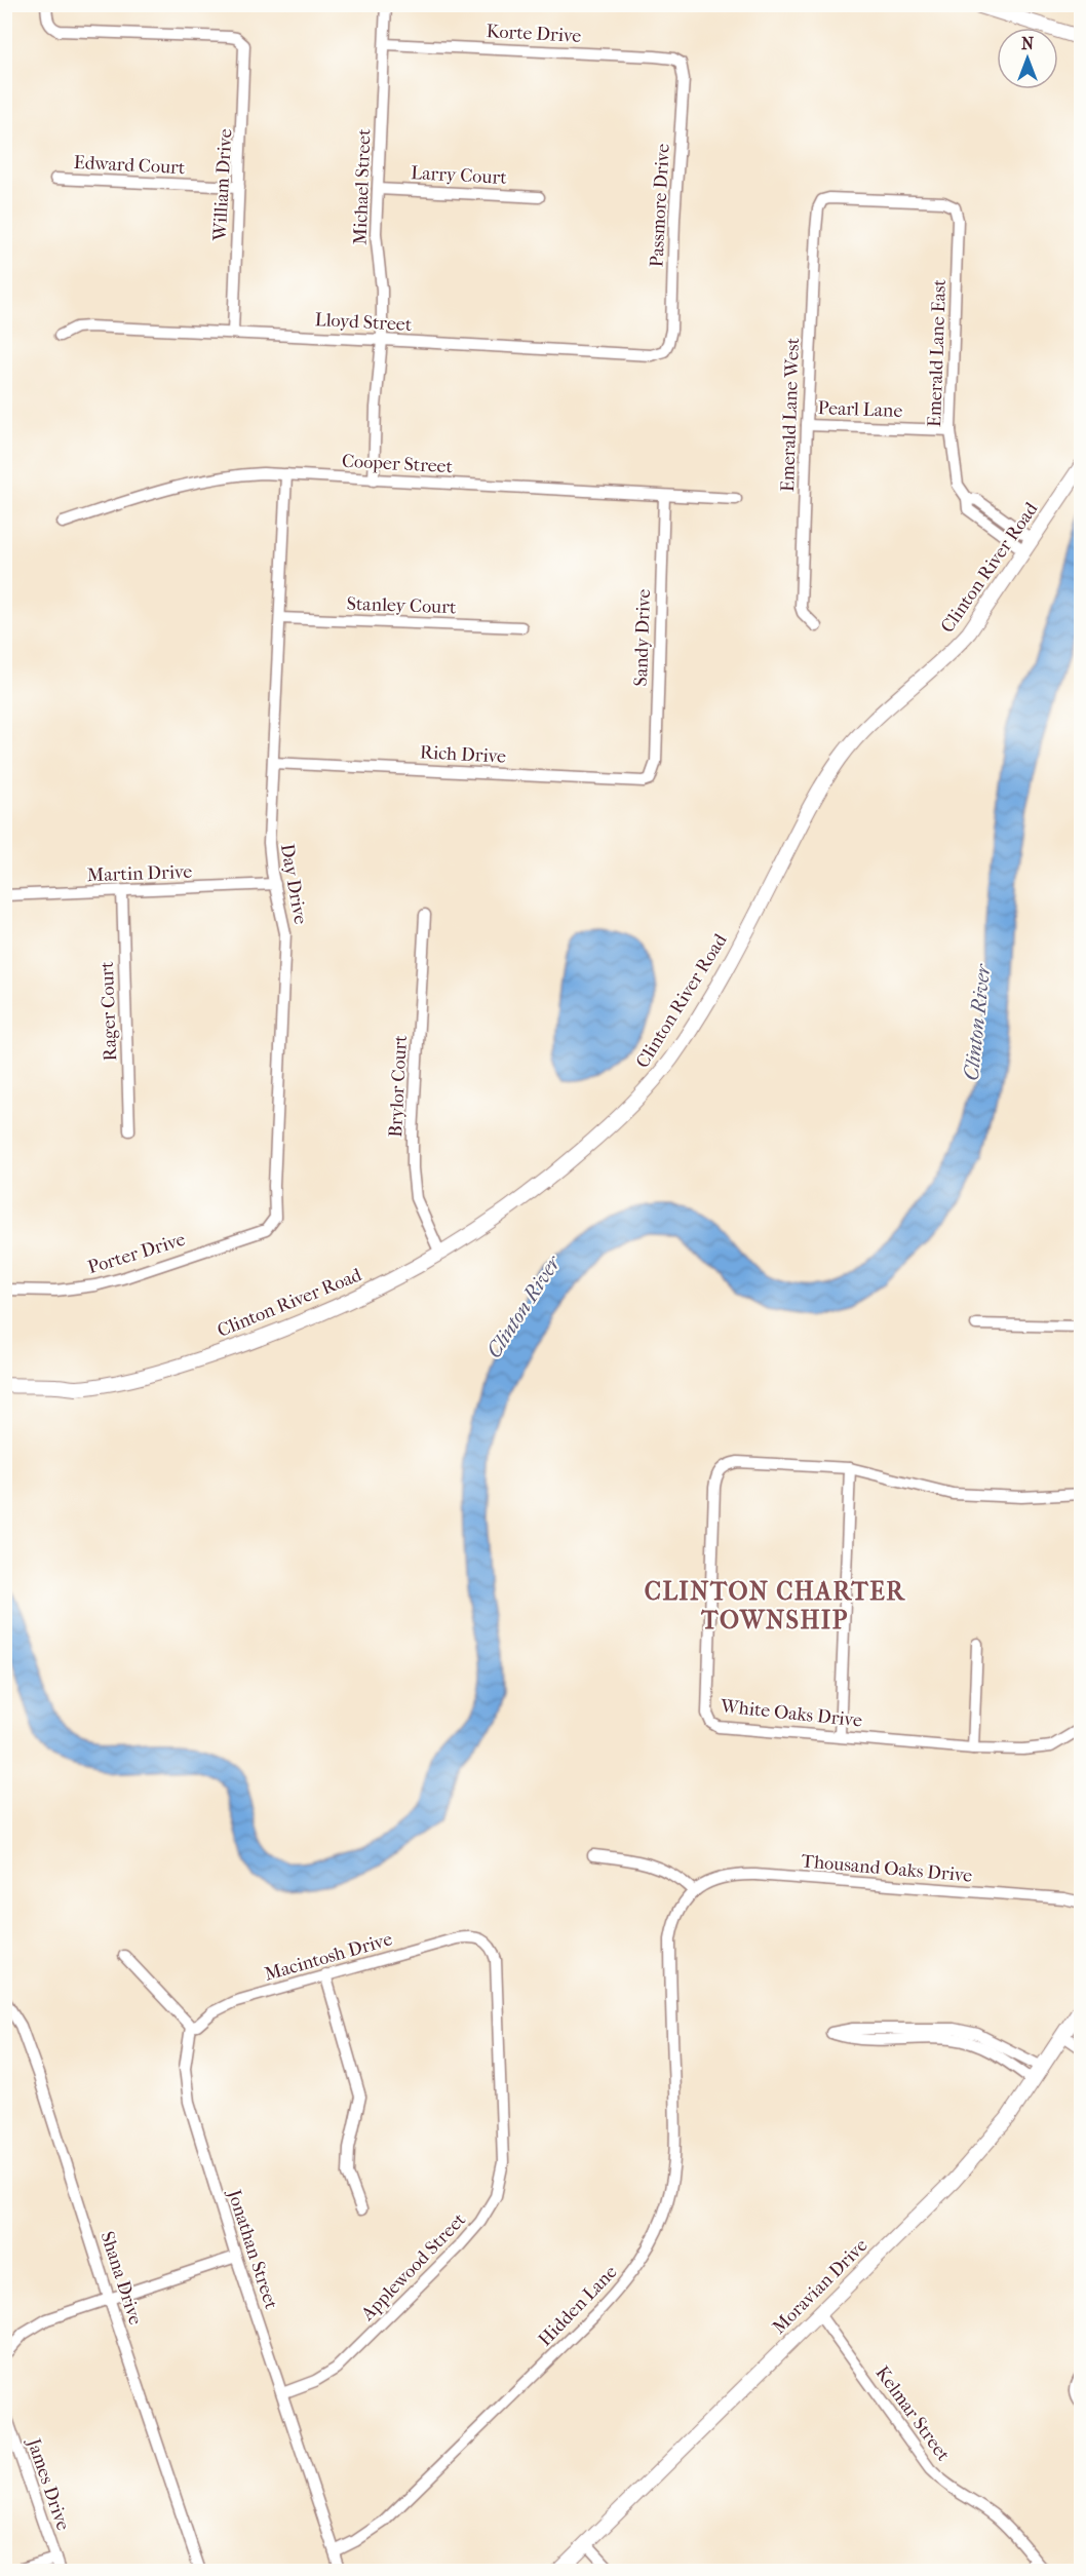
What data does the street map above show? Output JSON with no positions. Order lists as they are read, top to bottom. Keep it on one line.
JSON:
{"streets":{"street":["Korte Drive","Edward Court","Larry Court","William Drive","Michael Street","Passmore Drive","Lloyd Street","Emerald Lane East","Pearl Lane","Emerald Lane West","Cooper Street","Clinton River Road","Stanley Court","Sandy Drive","Rich Drive","Martin Drive","Day Drive","Rager Court","Brylor Court","Porter Drive","White Oaks Drive","Thousand Oaks Drive","Macintosh Drive","Jonathan Street","Applewood Street","Shana Drive","Moravian Drive","Hidden Lane","Kelmar Street","James Drive"]},"crossings":[["Korte Drive","Michael Street"],["Korte Drive","Passmore Drive"],["Edward Court","William Drive"],["Larry Court","Michael Street"],["William Drive","Lloyd Street"],["Michael Street","Lloyd Street"],["Michael Street","Cooper Street"],["Passmore Drive","Lloyd Street"],["Emerald Lane East","Pearl Lane"],["Emerald Lane East","Emerald Lane West"],["Emerald Lane East","Clinton River Road"],["Pearl Lane","Emerald Lane West"],["Cooper Street","Sandy Drive"],["Cooper Street","Day Drive"],["Clinton River Road","Brylor Court"],["Stanley Court","Day Drive"],["Sandy Drive","Rich Drive"],["Rich Drive","Day Drive"],["Martin Drive","Day Drive"],["Martin Drive","Rager Court"],["Day Drive","Porter Drive"],["Thousand Oaks Drive","Hidden Lane"],["Macintosh Drive","Jonathan Street"],["Macintosh Drive","Applewood Street"],["Jonathan Street","Applewood Street"],["Jonathan Street","Hidden Lane"],["Moravian Drive","Kelmar Street"]],"districts":["CLINTON CHARTER TOWNSHIP"],"water":["Clinton River"],"north":"top"}
